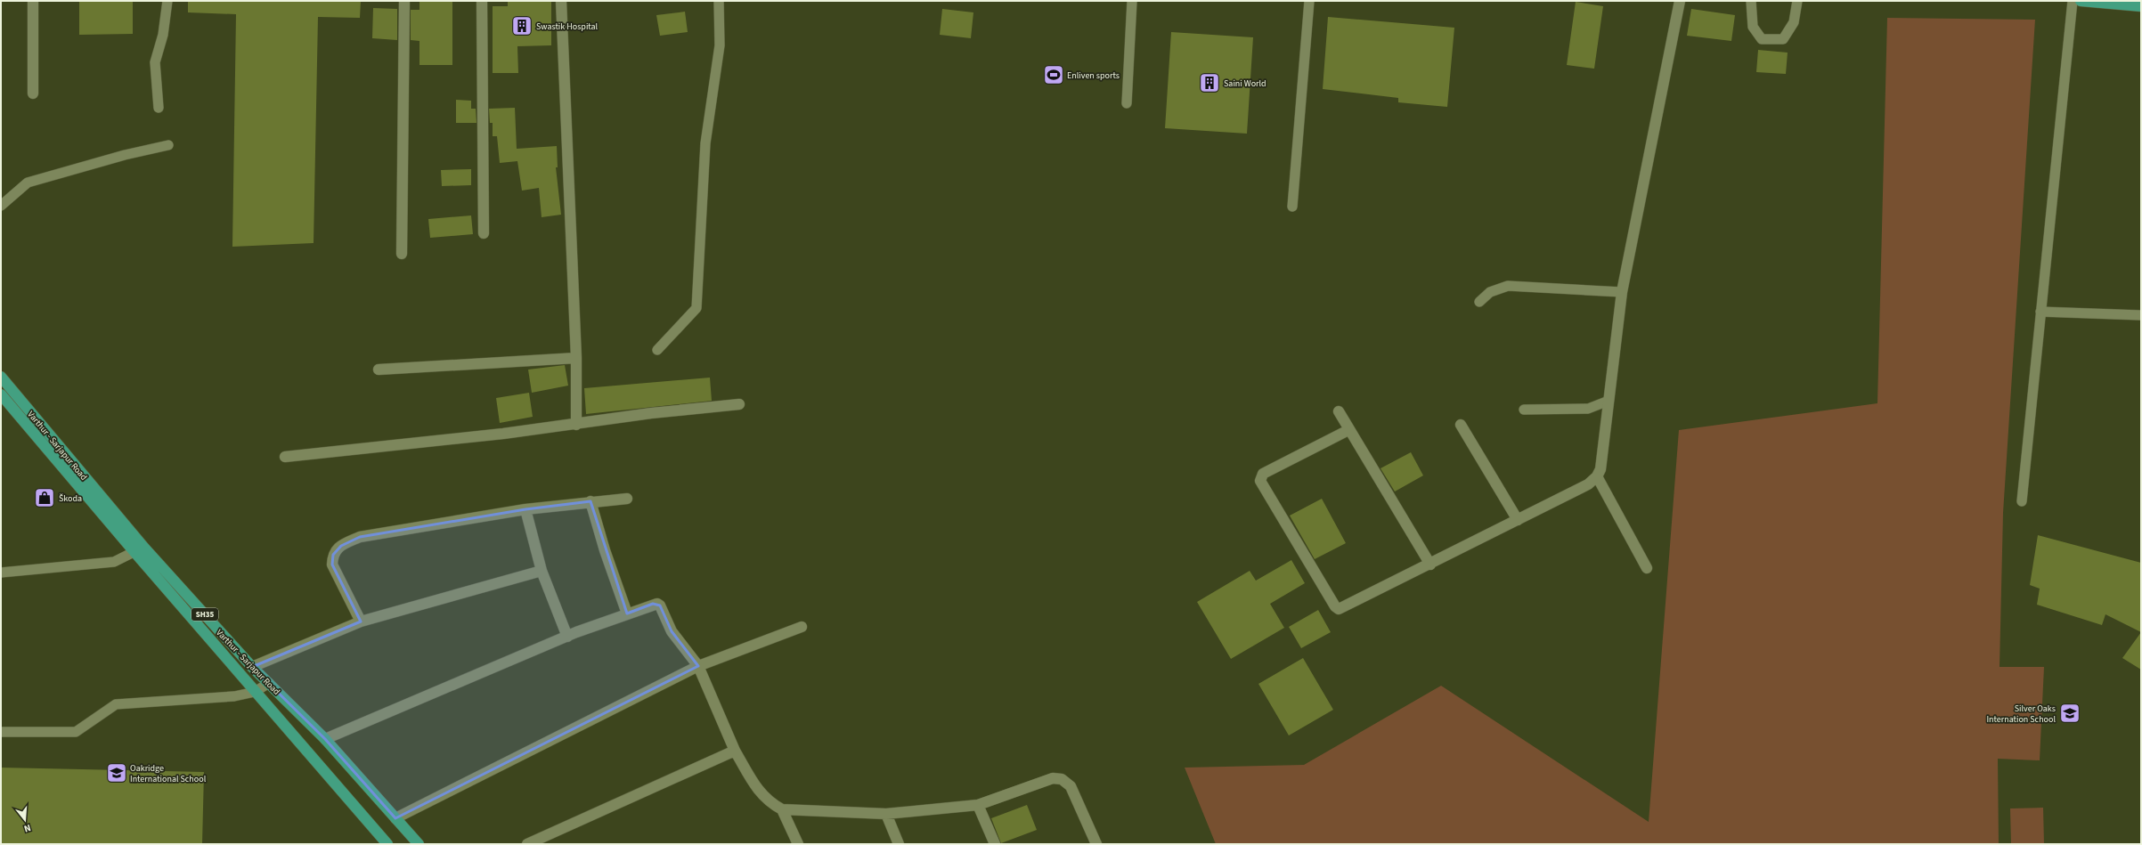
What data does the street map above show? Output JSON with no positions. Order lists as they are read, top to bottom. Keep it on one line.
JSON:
{"streets":{"main road":["Varthur - Sarjapur Road","SH35"]},"places":{"building":["Swastik Hospital","Saini World"],"sports":["Enliven sports"],"shop":["Škoda"],"school or university":["Silver Oaks Internation School","Oakridge International School"]},"north":"bottom"}
